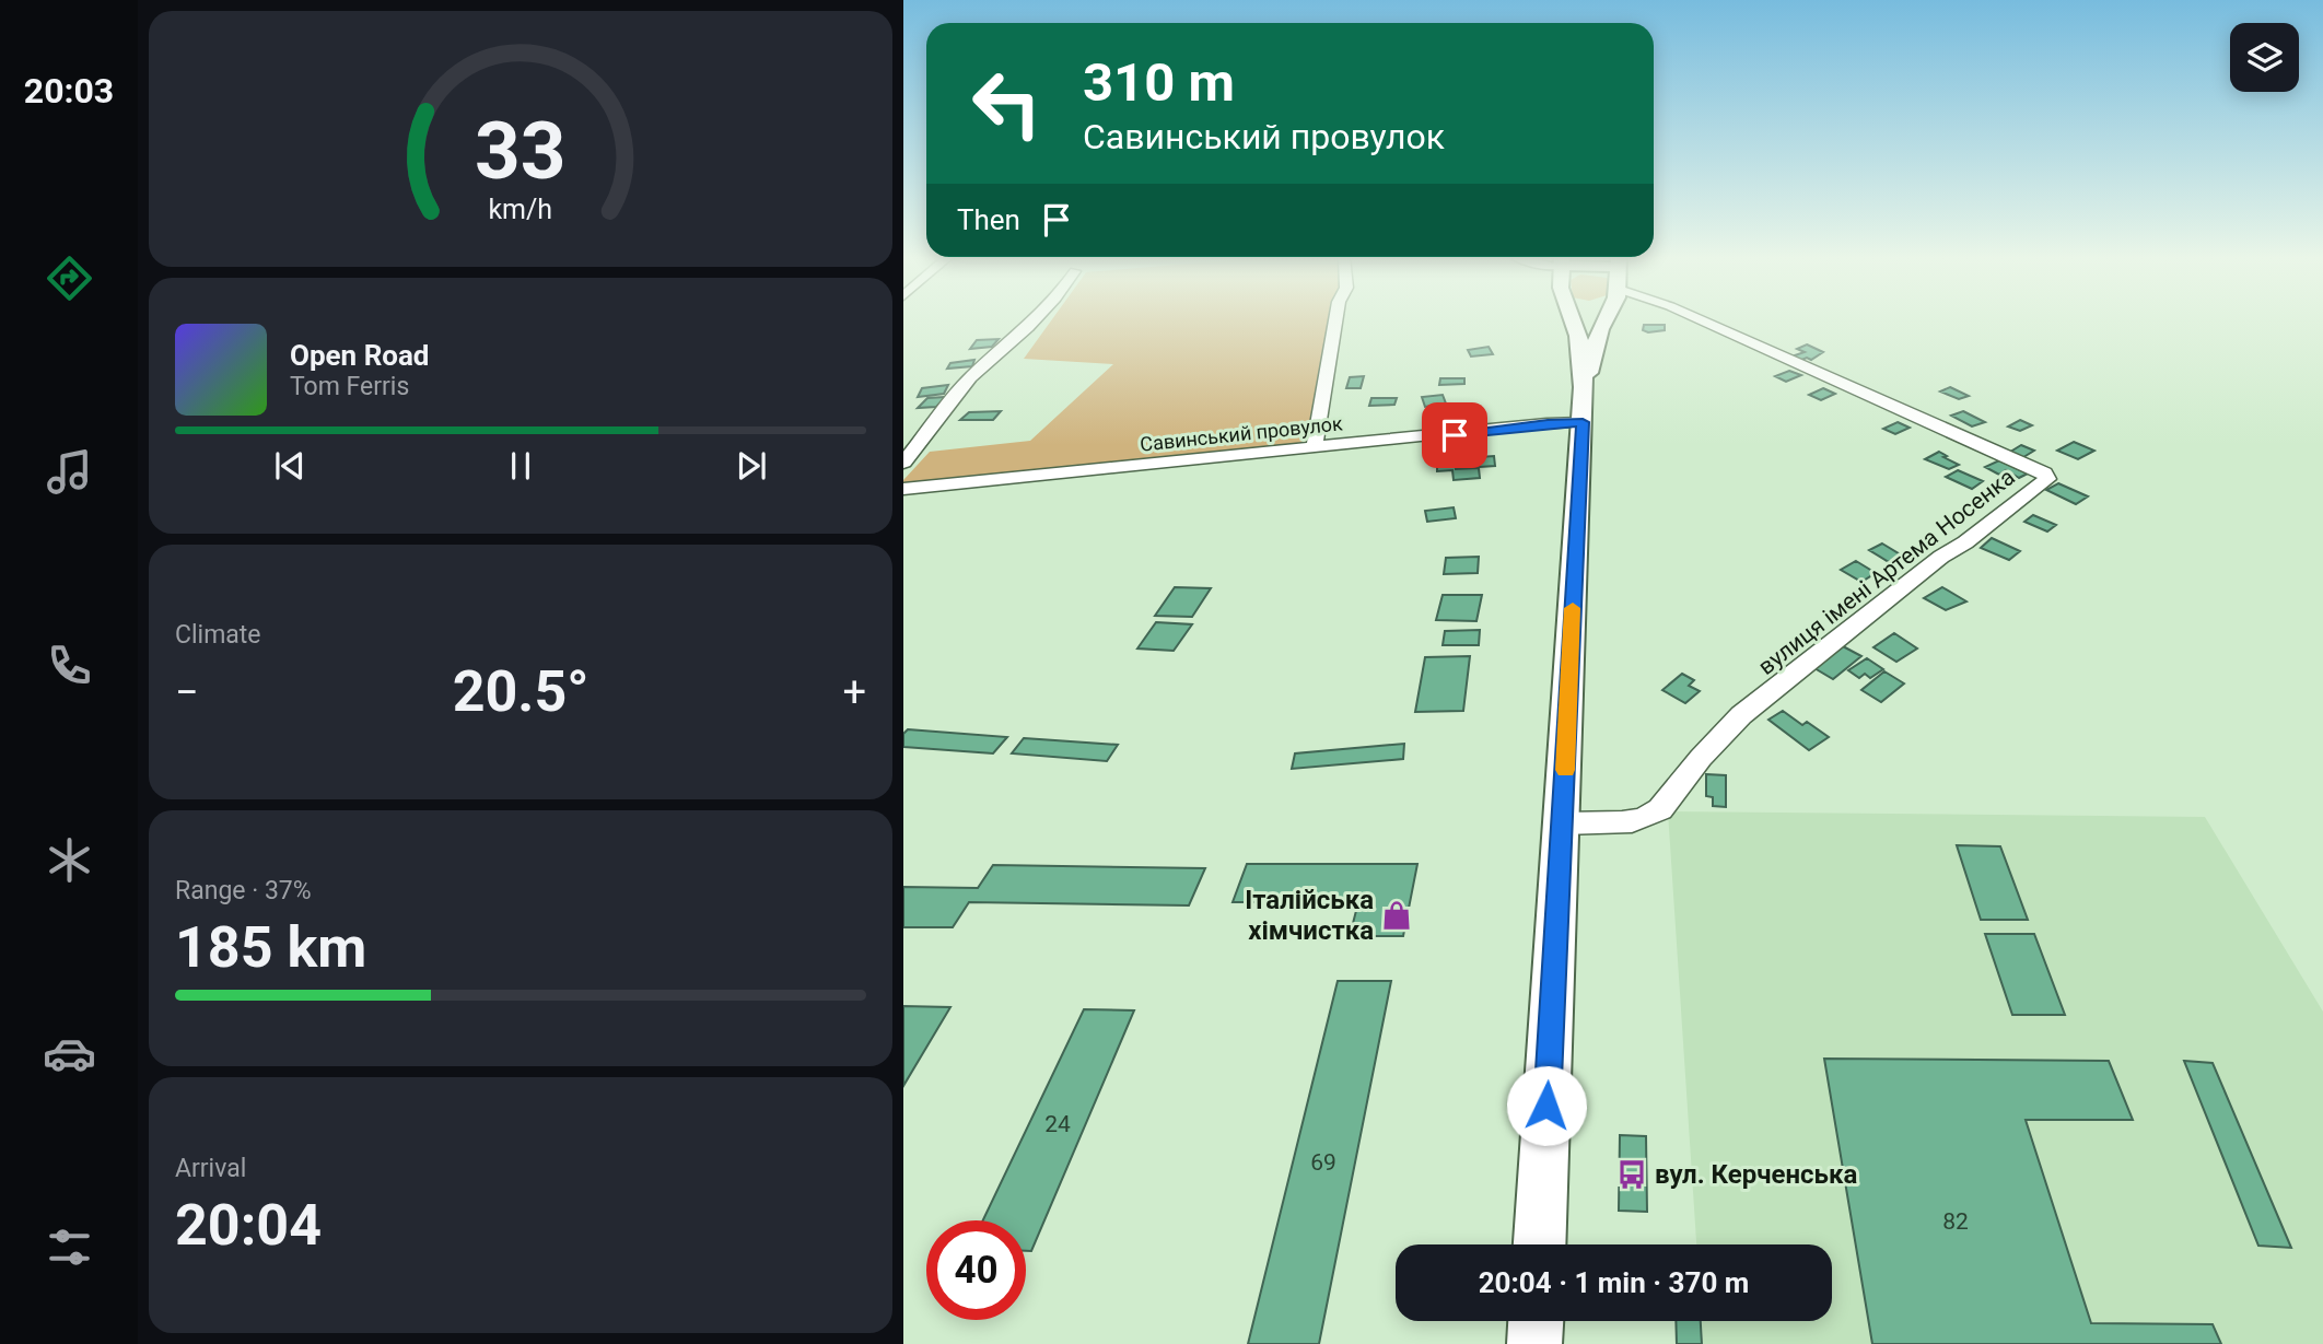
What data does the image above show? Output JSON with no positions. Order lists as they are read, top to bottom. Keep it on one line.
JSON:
{"streets":{"street":["Савинський провулок","вулиця імені Артема Носенка"]},"places":{"shop":["Італійська хімчистка"],"bus stop":["вул. Керченська"]},"house_numbers":["24","69","82"],"page":{"tabs":"20:03","turn":["310 m","Савинський провулок"],"then":"Then","song":["Open Road","Tom Ferris"],"tile":["Climate",["Range · 37%","185 km"],["Arrival","20:04"]],"heat":["−","20.5°","+"],"limit":"40","trip":"20:04 · 1 min · 370 m","gauge":["33","km/h"]}}
